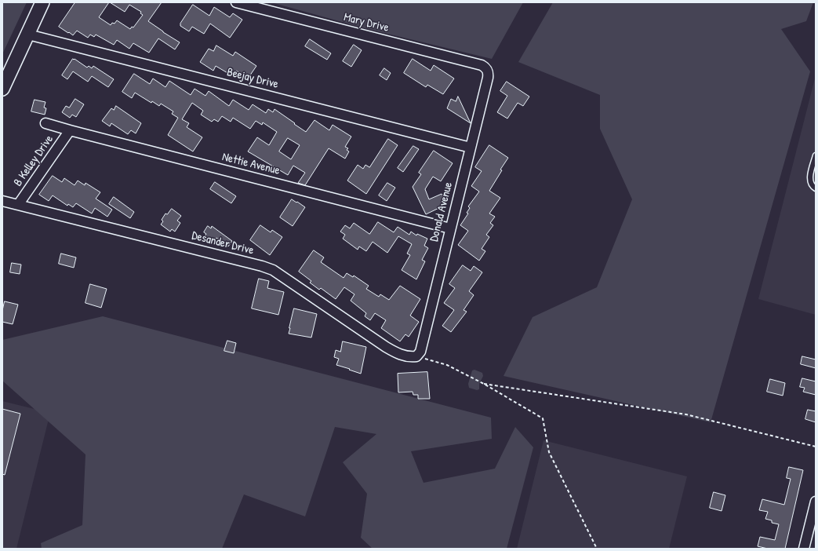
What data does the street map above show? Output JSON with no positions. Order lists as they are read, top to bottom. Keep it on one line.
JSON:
{"streets":{"street":["Mary Drive","Beejay Drive","B Kelley Drive","Nettie Avenue","Donald Avenue","Desander Drive"]},"crossings":[["Mary Drive","Donald Avenue"],["Beejay Drive","Donald Avenue"],["B Kelley Drive","Nettie Avenue"],["B Kelley Drive","Desander Drive"],["Nettie Avenue","Donald Avenue"],["Donald Avenue","Desander Drive"]]}
